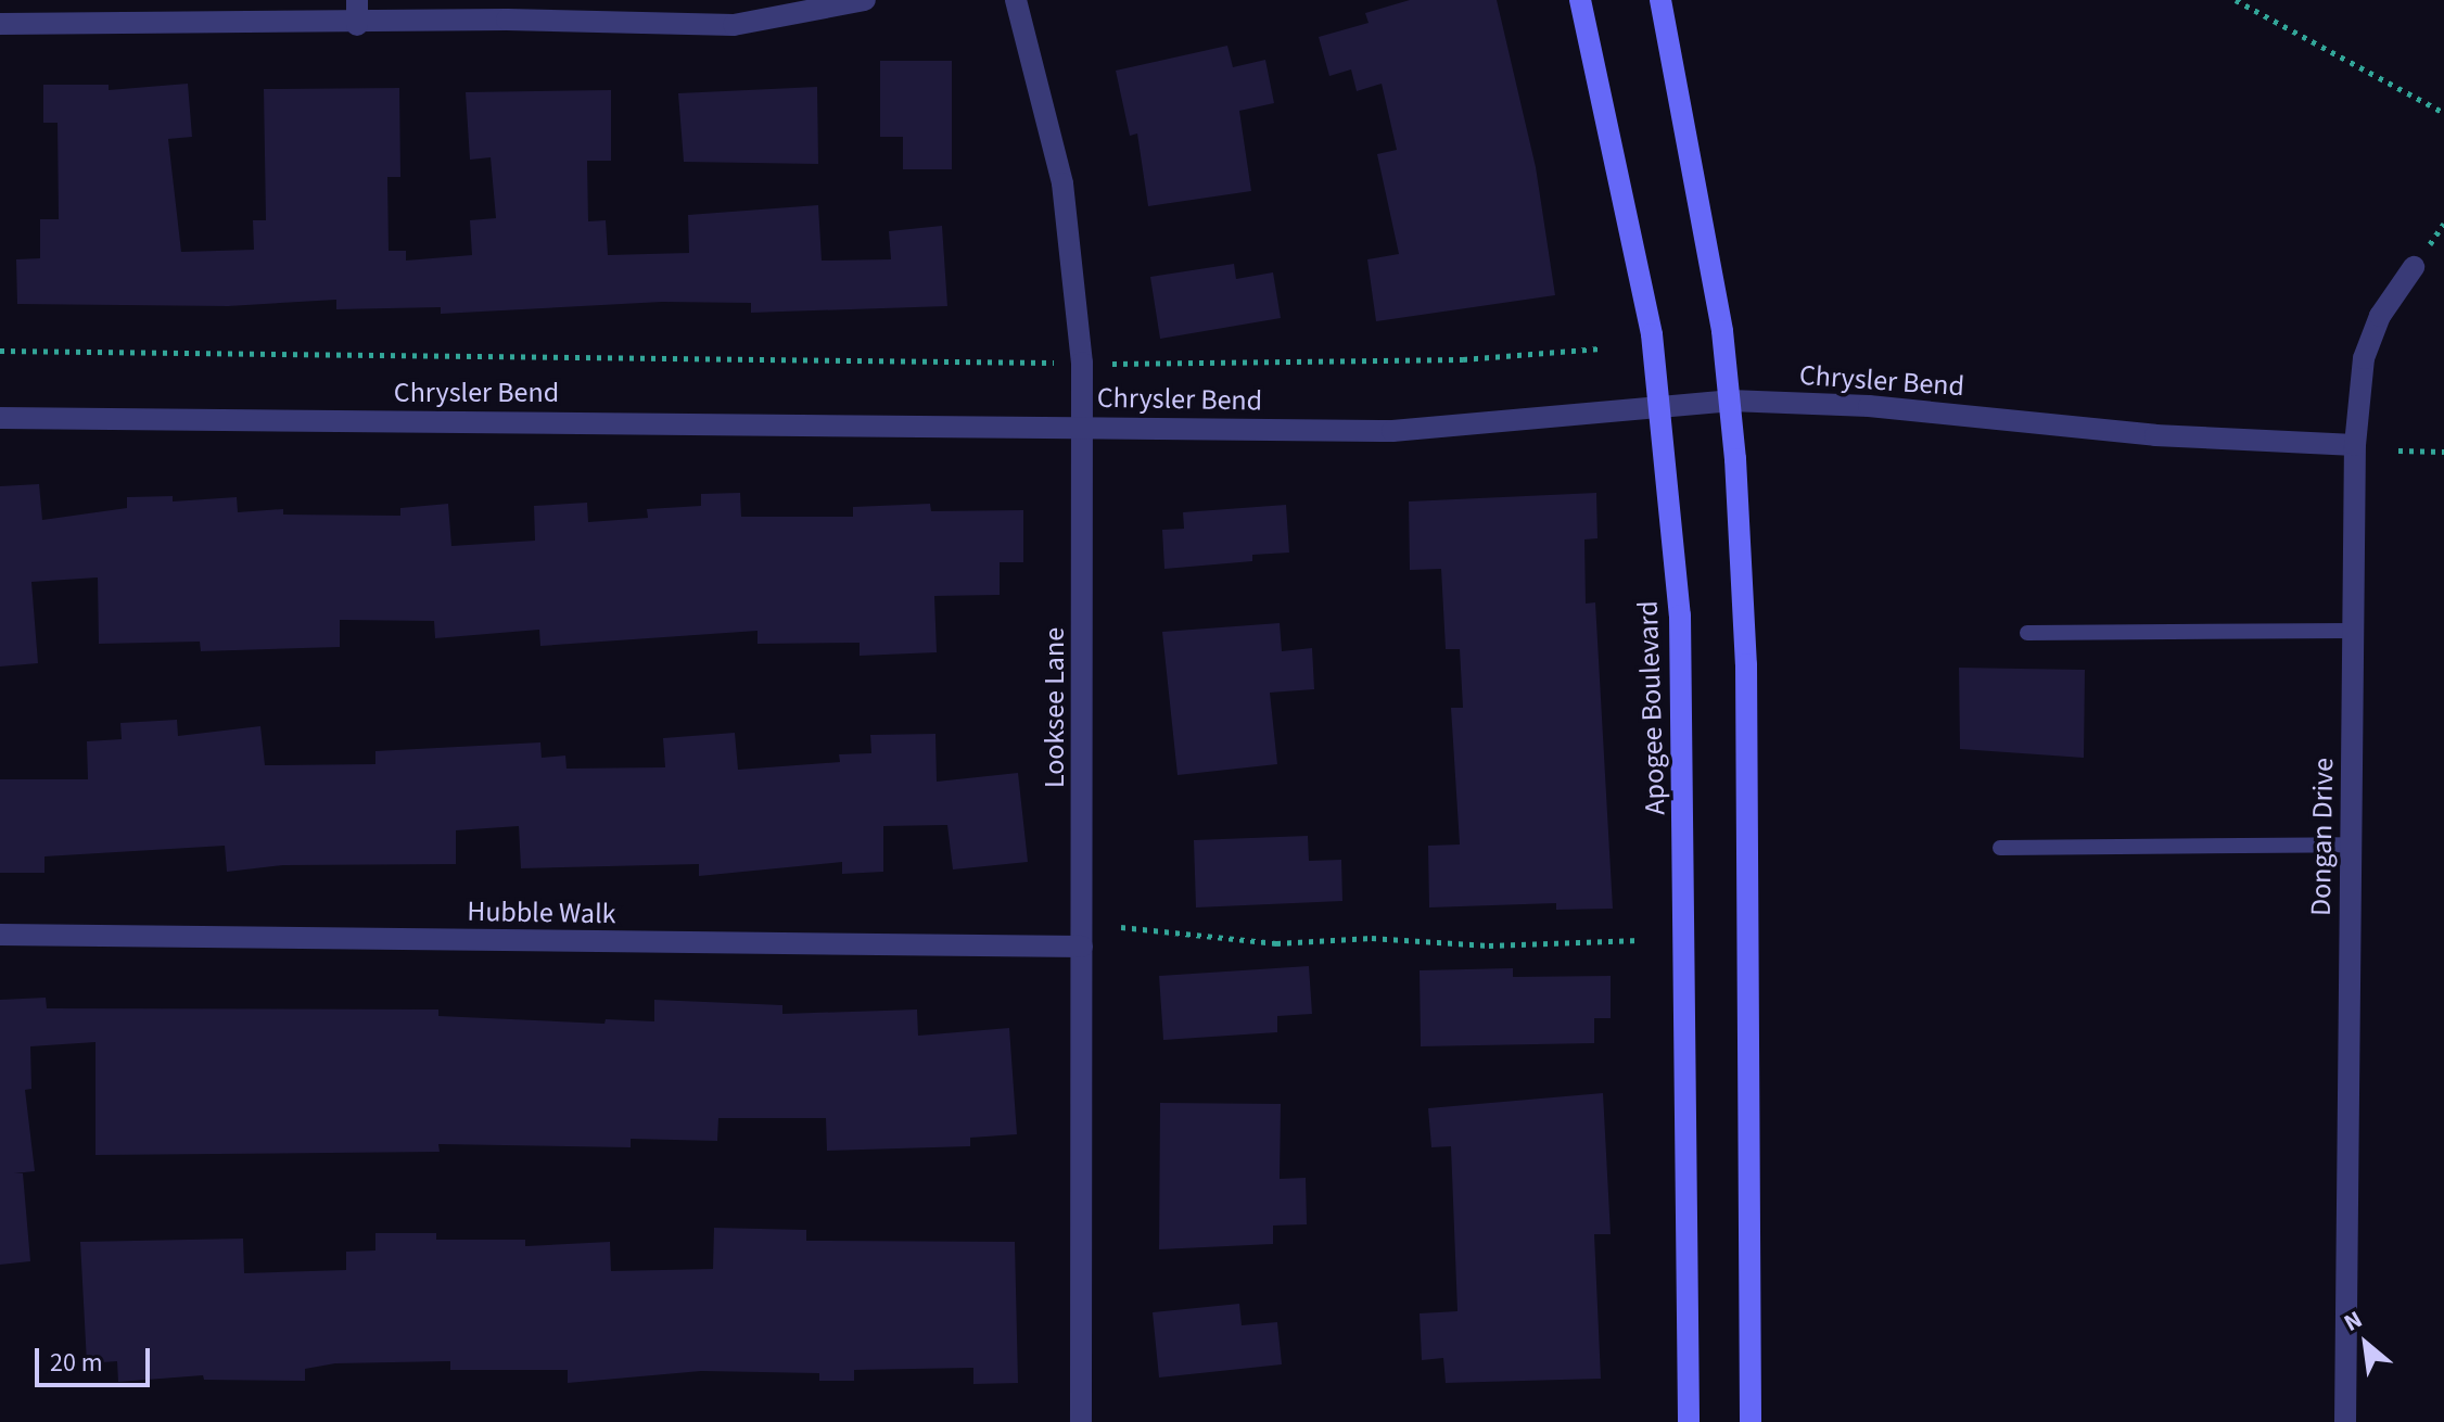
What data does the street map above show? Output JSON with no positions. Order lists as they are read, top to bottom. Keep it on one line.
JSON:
{"streets":{"street":["Chrysler Bend","Looksee Lane","Apogee Boulevard","Dongan Drive","Hubble Walk"]},"crossings":[["Chrysler Bend","Looksee Lane"],["Chrysler Bend","Apogee Boulevard"],["Chrysler Bend","Dongan Drive"],["Looksee Lane","Hubble Walk"]],"scale_bar":"20 m","north":"top left"}
